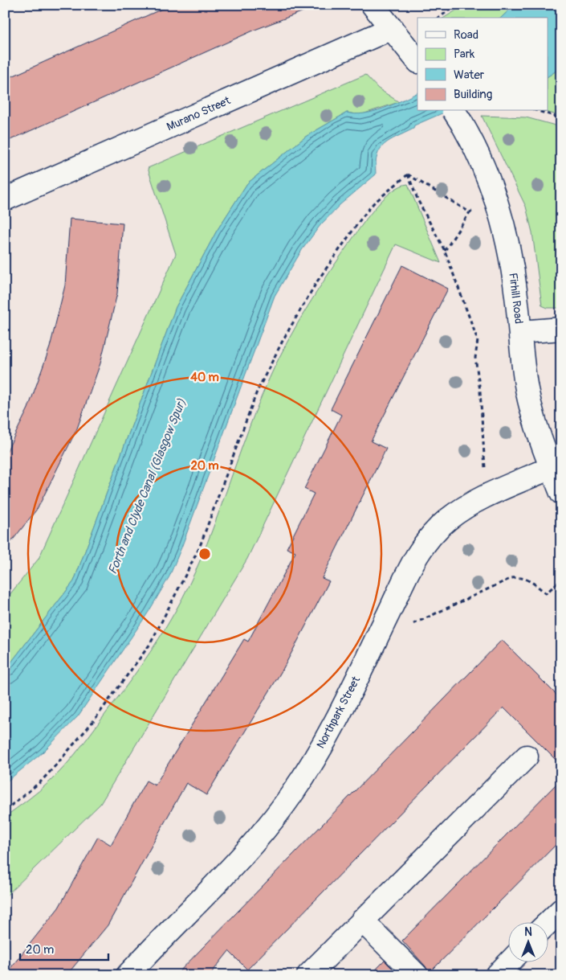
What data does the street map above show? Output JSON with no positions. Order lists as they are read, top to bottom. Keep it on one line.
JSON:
{"streets":{"street":["Murano Street","Firhill Road","Northpark Street"]},"crossings":[["Firhill Road","Northpark Street"]],"water":["Forth and Clyde Canal (Glasgow Spur)"],"legend":["Road","Park","Water","Building"],"scale_bar":"20 m","north":"top","rings":["40 m","20 m"]}
